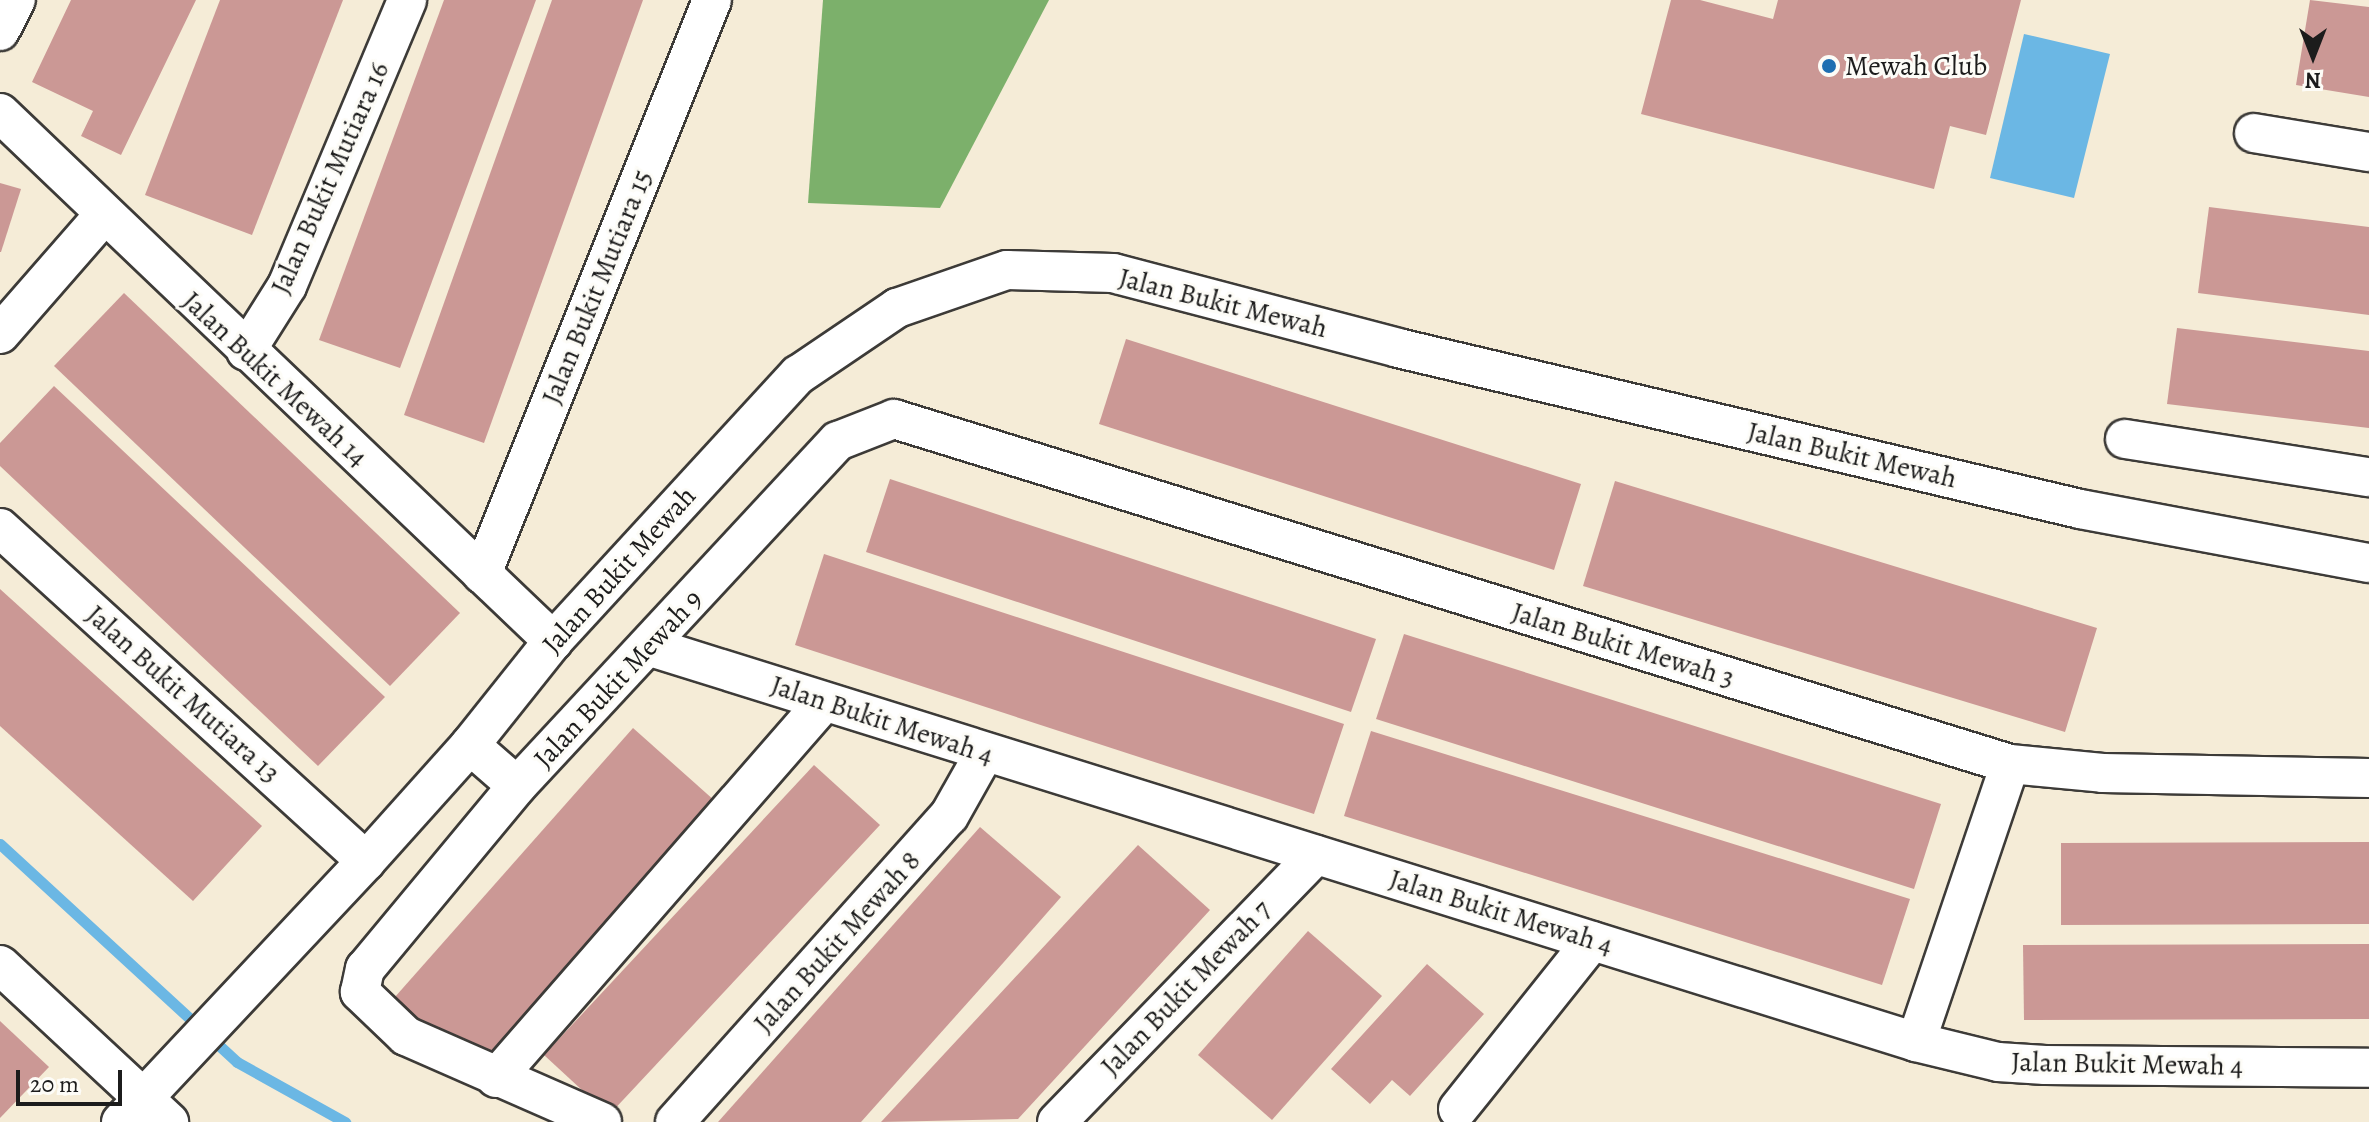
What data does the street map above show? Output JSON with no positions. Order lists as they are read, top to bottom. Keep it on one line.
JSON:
{"streets":{"street":["Jalan Bukit Mutiara 16","Jalan Bukit Mutiara 15","Jalan Bukit Mewah","Jalan Bukit Mewah 14","Jalan Bukit Mewah 3","Jalan Bukit Mewah 9","Jalan Bukit Mutiara 13","Jalan Bukit Mewah 4","Jalan Bukit Mewah 8","Jalan Bukit Mewah 7"]},"crossings":[["Jalan Bukit Mutiara 16","Jalan Bukit Mewah 14"],["Jalan Bukit Mutiara 15","Jalan Bukit Mewah 14"],["Jalan Bukit Mewah","Jalan Bukit Mewah 14"],["Jalan Bukit Mewah","Jalan Bukit Mutiara 13"],["Jalan Bukit Mewah 3","Jalan Bukit Mewah 9"],["Jalan Bukit Mewah 9","Jalan Bukit Mewah 4"],["Jalan Bukit Mewah 4","Jalan Bukit Mewah 8"],["Jalan Bukit Mewah 4","Jalan Bukit Mewah 7"]],"places":["Mewah Club"],"scale_bar":"20 m","north":"bottom"}
